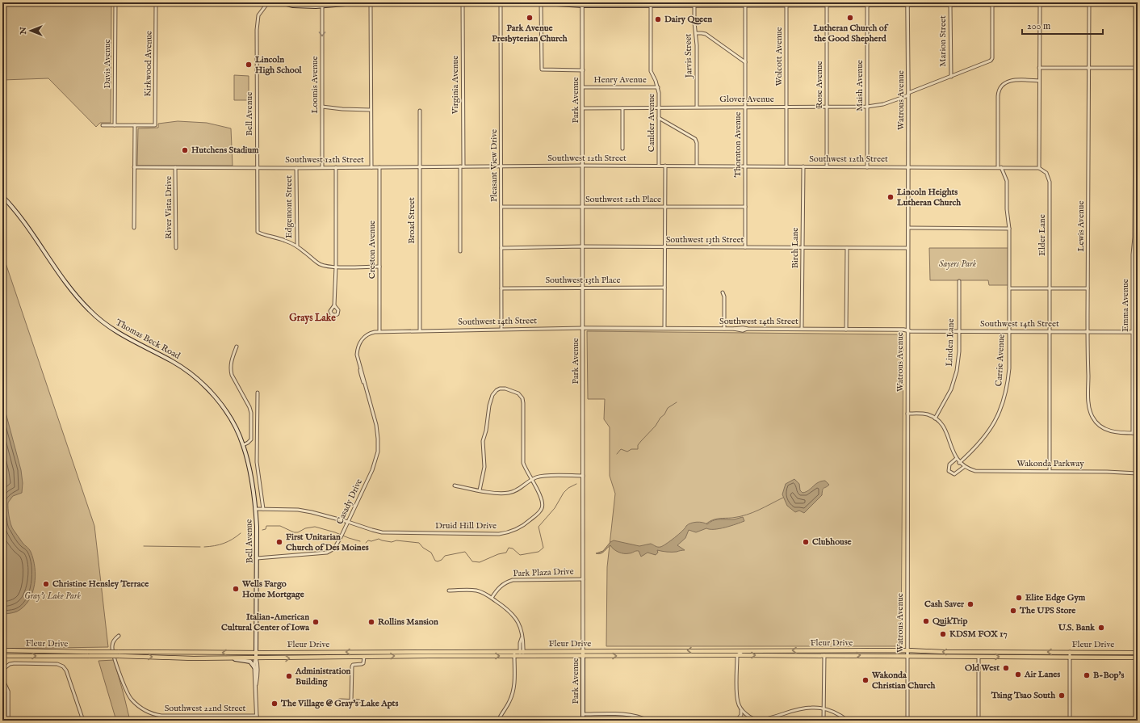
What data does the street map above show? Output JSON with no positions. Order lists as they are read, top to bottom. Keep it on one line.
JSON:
{"streets":{"main road":["Park Avenue","Bell Avenue","Thomas Beck Road","Fleur Drive"],"street":["Marion Street","Jarvis Street","Wolcott Avenue","Davis Avenue","Kirkwood Avenue","Henry Avenue","Loomis Avenue","Virginia Avenue","Rose Avenue","Maish Avenue","Glover Avenue","Watrous Avenue","Caulder Avenue","Thornton Avenue","Southwest 12th Street","Pleasant View Drive","Southwest 12th Place","Edgemont Street","River Vista Drive","Broad Street","Lewis Avenue","Elder Lane","Southwest 13th Street","Birch Lane","Creston Avenue","Southwest 13th Place","Emma Avenue","Southwest 14th Street","Linden Lane","Carrie Avenue","Wakonda Parkway","Casady Drive","Druid Hill Drive","Park Plaza Drive","Southwest 22nd Street"]},"crossings":[["Marion Street","Glover Avenue"],["Jarvis Street","Glover Avenue"],["Wolcott Avenue","Glover Avenue"],["Wolcott Avenue","Southwest 12th Street"],["Henry Avenue","Park Avenue"],["Henry Avenue","Caulder Avenue"],["Loomis Avenue","Southwest 12th Street"],["Virginia Avenue","Southwest 12th Street"],["Rose Avenue","Glover Avenue"],["Rose Avenue","Southwest 12th Street"],["Maish Avenue","Glover Avenue"],["Maish Avenue","Southwest 12th Street"],["Glover Avenue","Park Avenue"],["Glover Avenue","Watrous Avenue"],["Glover Avenue","Caulder Avenue"],["Glover Avenue","Thornton Avenue"],["Park Avenue","Southwest 12th Street"],["Park Avenue","Southwest 12th Place"],["Park Avenue","Southwest 13th Street"],["Park Avenue","Southwest 13th Place"],["Park Avenue","Southwest 14th Street"],["Park Avenue","Park Plaza Drive"],["Park Avenue","Fleur Drive"],["Watrous Avenue","Southwest 12th Street"],["Watrous Avenue","Southwest 13th Street"],["Watrous Avenue","Southwest 14th Street"],["Watrous Avenue","Fleur Drive"],["Bell Avenue","Southwest 12th Street"],["Bell Avenue","Edgemont Street"],["Bell Avenue","Thomas Beck Road"],["Bell Avenue","Casady Drive"],["Bell Avenue","Druid Hill Drive"],["Bell Avenue","Fleur Drive"],["Bell Avenue","Southwest 22nd Street"],["Caulder Avenue","Southwest 12th Street"],["Thornton Avenue","Southwest 12th Street"],["Thornton Avenue","Southwest 12th Place"],["Thornton Avenue","Southwest 13th Street"],["Southwest 12th Street","Pleasant View Drive"],["Southwest 12th Street","Edgemont Street"],["Southwest 12th Street","River Vista Drive"],["Southwest 12th Street","Broad Street"],["Southwest 12th Street","Elder Lane"],["Southwest 12th Street","Birch Lane"],["Southwest 12th Street","Creston Avenue"],["Southwest 12th Street","Carrie Avenue"],["Pleasant View Drive","Southwest 12th Place"],["Pleasant View Drive","Southwest 13th Street"],["Pleasant View Drive","Southwest 13th Place"],["Pleasant View Drive","Southwest 14th Street"],["Broad Street","Southwest 14th Street"],["Lewis Avenue","Emma Avenue"],["Lewis Avenue","Southwest 14th Street"],["Elder Lane","Southwest 14th Street"],["Elder Lane","Wakonda Parkway"],["Southwest 13th Street","Birch Lane"],["Birch Lane","Southwest 14th Street"],["Creston Avenue","Southwest 14th Street"],["Creston Avenue","Casady Drive"],["Emma Avenue","Southwest 14th Street"],["Southwest 14th Street","Linden Lane"],["Southwest 14th Street","Carrie Avenue"],["Southwest 14th Street","Casady Drive"],["Linden Lane","Wakonda Parkway"],["Carrie Avenue","Wakonda Parkway"],["Casady Drive","Druid Hill Drive"]],"one_way":["Loomis Avenue"],"districts":["Grays Lake"],"parks":["Sayers Park","Gray's Lake Park"],"places":["Park Avenue Presbyterian Church","Lutheran Church of the Good Shepherd","Dairy Queen","Lincoln High School","Hutchens Stadium","Lincoln Heights Lutheran Church","First Unitarian Church of Des Moines","Clubhouse","Christine Hensley Terrace","Wells Fargo Home Mortgage","Elite Edge Gym","Cash Saver","The UPS Store","QuikTrip","Italian-American Cultural Center of Iowa","Rollins Mansion","U.S. Bank","KDSM FOX 17","Old West","Air Lanes","B-Bop's","Administration Building","Wakonda Christian Church","Tsing Tsao South","The Village @ Gray's Lake Apts"],"scale_bar":"200 m","north":"left"}
